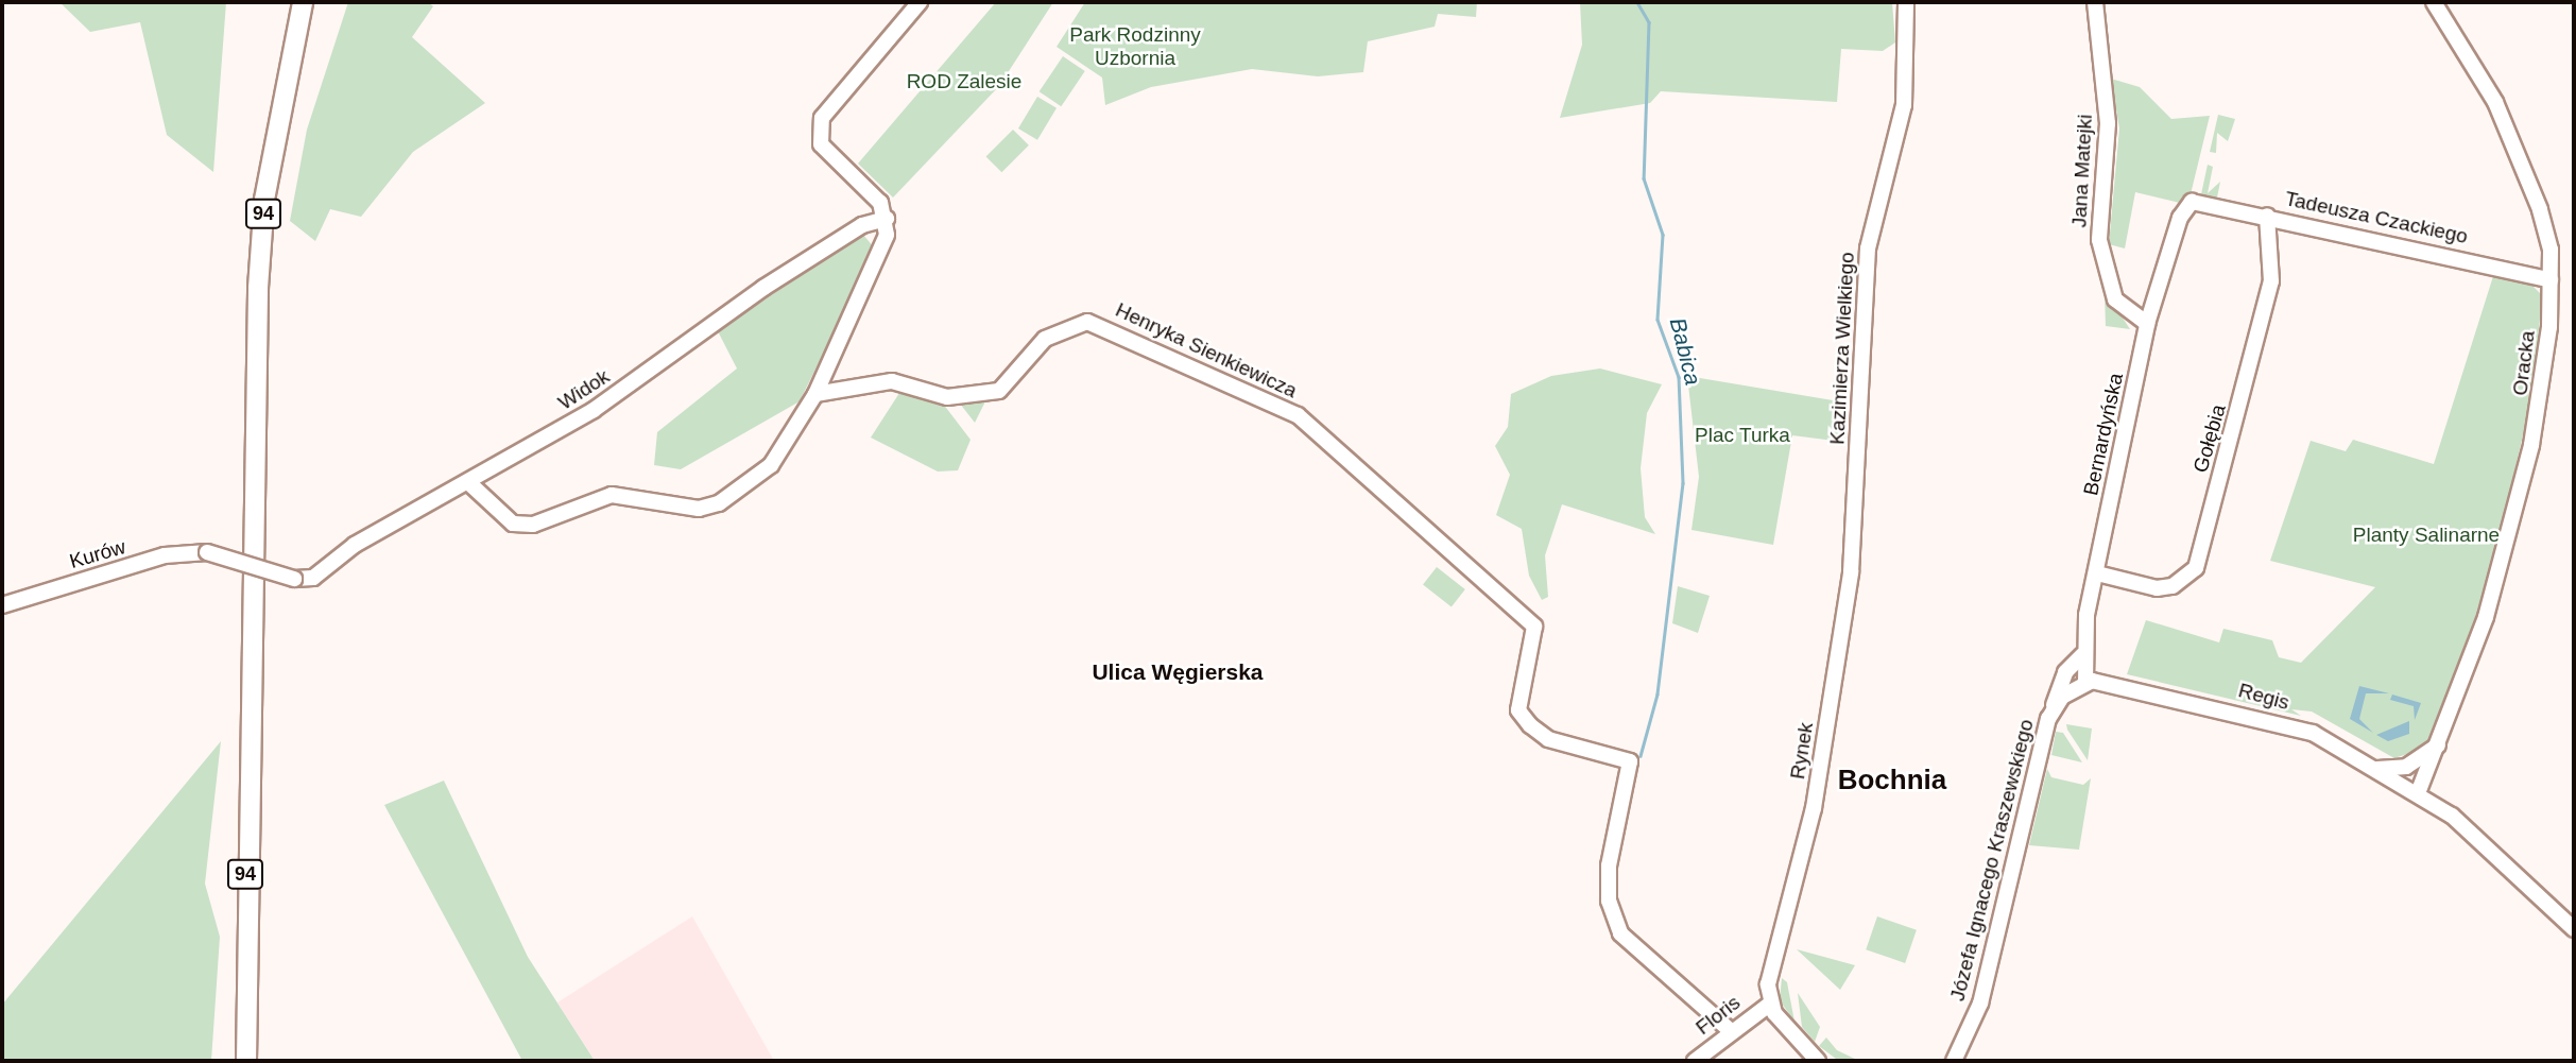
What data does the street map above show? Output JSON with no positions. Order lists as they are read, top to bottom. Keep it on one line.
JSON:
{"streets":{"main road":["94"],"street":["Jana Matejki","Tadeusza Czackiego","Kazimierza Wielkiego","Henryka Sienkiewicza","Oracka","Widok","Bernardyńska","Gołębia","Kurów","Regis","Rynek","Józefa Ignacego Kraszewskiego","Floris"]},"crossings":[["Jana Matejki","Bernardyńska"],["Tadeusza Czackiego","Oracka"],["Tadeusza Czackiego","Bernardyńska"],["Tadeusza Czackiego","Gołębia"],["Kazimierza Wielkiego","Rynek"],["Henryka Sienkiewicza","Floris"],["Oracka","Regis"],["Widok","Kurów"],["Bernardyńska","Gołębia"],["Bernardyńska","Regis"],["Bernardyńska","Józefa Ignacego Kraszewskiego"],["Regis","Józefa Ignacego Kraszewskiego"],["Rynek","Floris"]],"districts":["Ulica Węgierska","Bochnia"],"water":["Babica"],"parks":["Park Rodzinny Uzbornia","ROD Zalesie","Plac Turka","Planty Salinarne"]}
